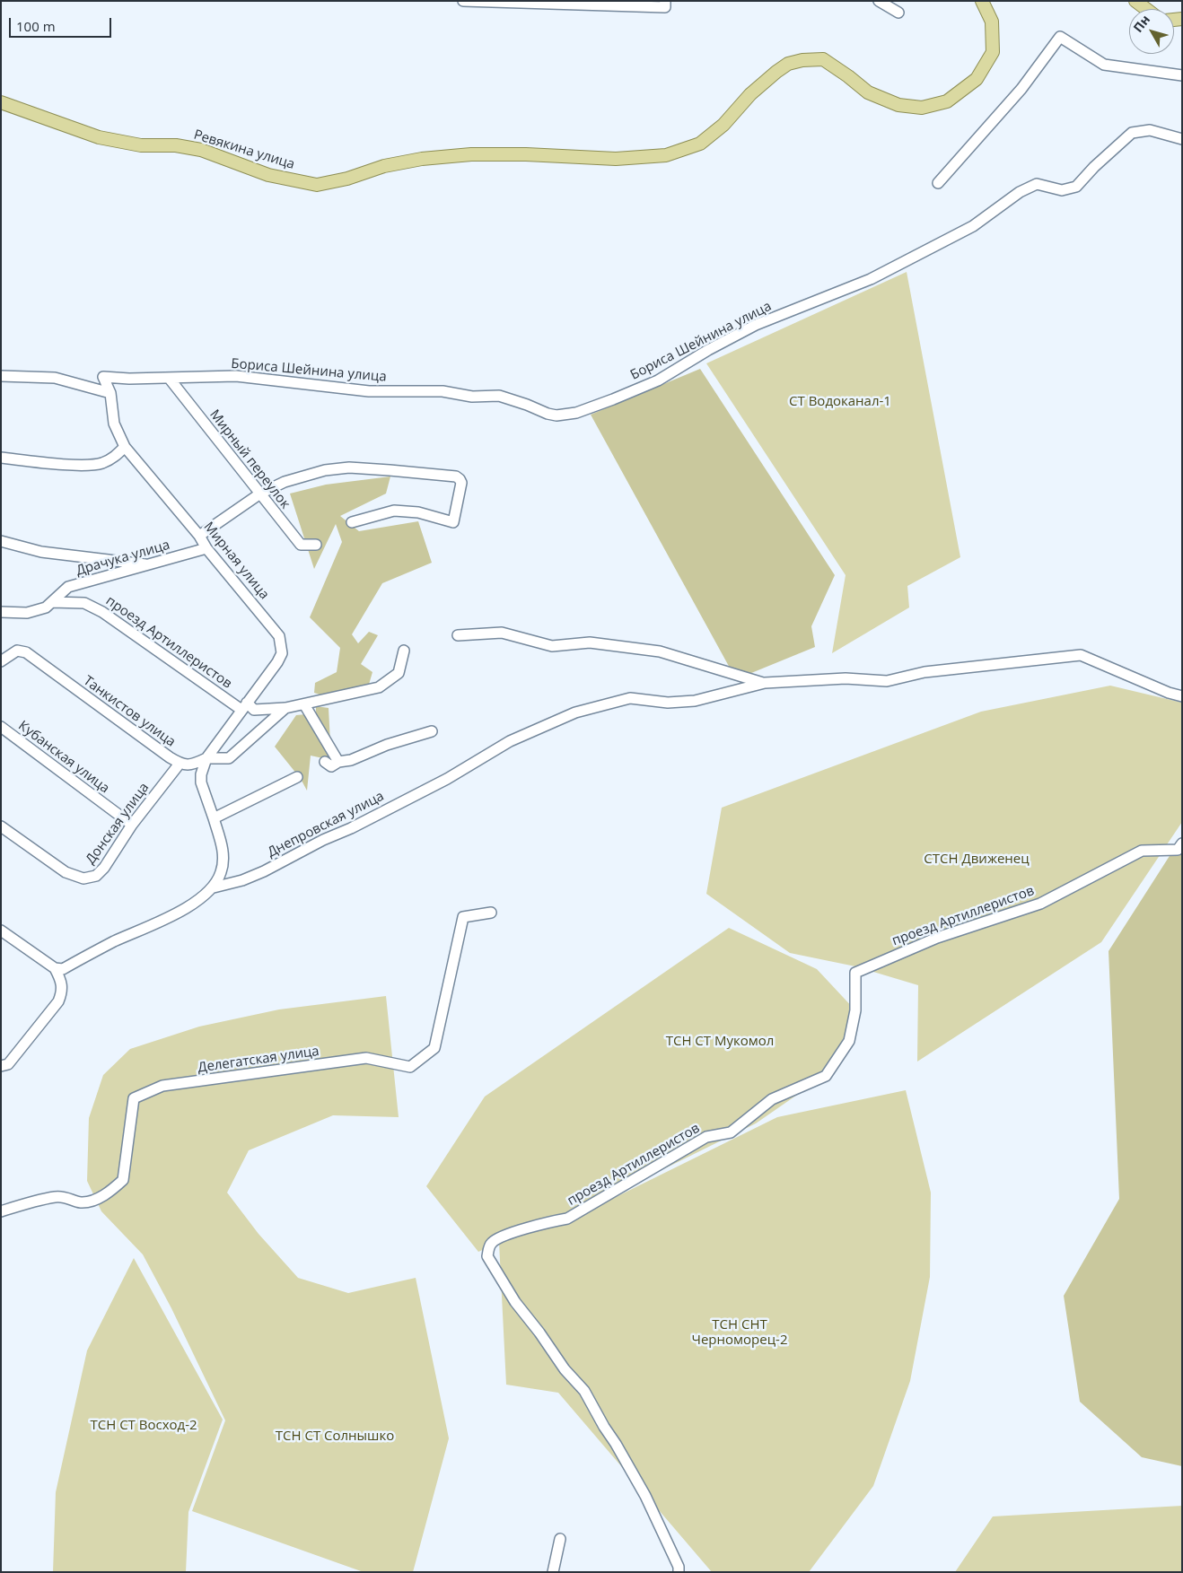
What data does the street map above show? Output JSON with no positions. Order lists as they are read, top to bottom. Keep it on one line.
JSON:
{"streets":{"main road":["Ревякина улица"],"street":["Бориса Шейнина улица","Мирный переулок","Драчука улица","Мирная улица","проезд Артиллеристов","Танкистов улица","Кубанская улица","Донская улица","Днепровская улица","Делегатская улица"]},"crossings":[["Бориса Шейнина улица","Мирный переулок"],["Бориса Шейнина улица","Мирная улица"],["Драчука улица","Мирная улица"],["Драчука улица","проезд Артиллеристов"],["Мирная улица","проезд Артиллеристов"],["Мирная улица","Танкистов улица"],["проезд Артиллеристов","Танкистов улица"],["Танкистов улица","Донская улица"],["Кубанская улица","Донская улица"]],"parks":["СТ Водоканал-1","СТСН Движенец","ТСН СТ Мукомол","ТСН СНТ Черноморец-2","ТСН СТ Восход-2","ТСН СТ Солнышко"],"scale_bar":"100 m","north":"top left"}
